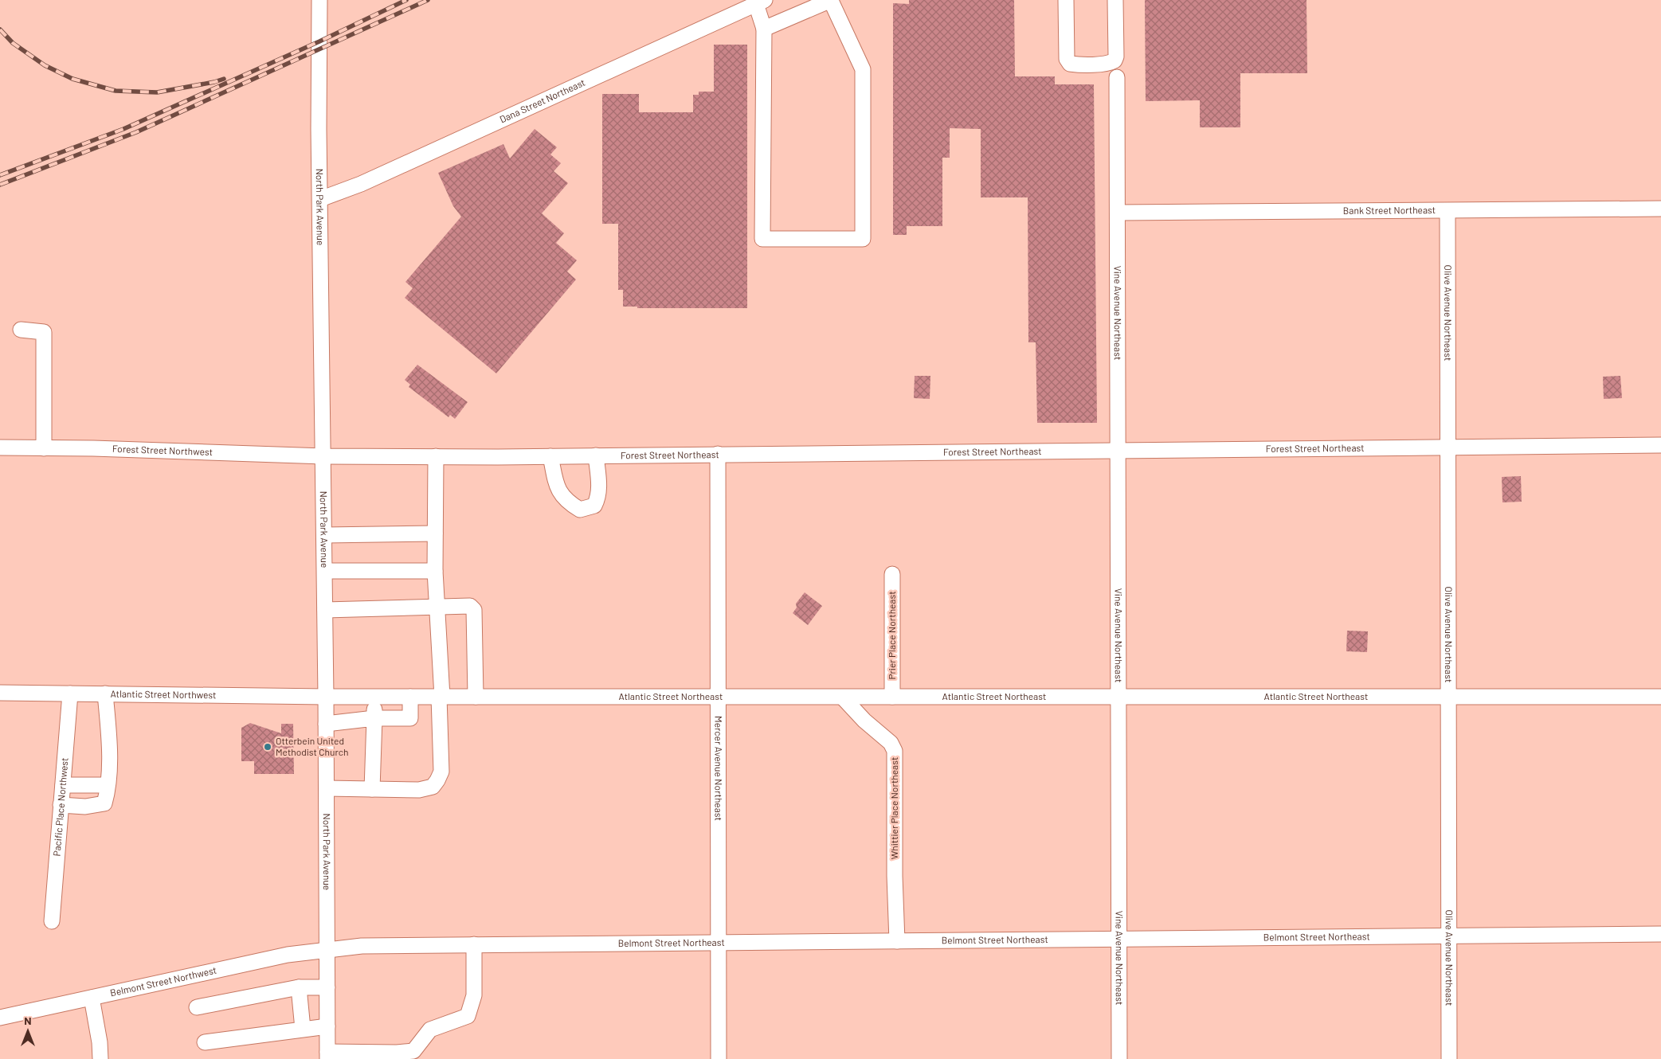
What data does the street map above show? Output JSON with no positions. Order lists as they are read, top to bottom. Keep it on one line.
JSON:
{"streets":{"street":["Dana Street Northeast","North Park Avenue","Bank Street Northeast","Olive Avenue Northeast","Vine Avenue Northeast","Forest Street Northeast","Forest Street Northwest","Prier Place Northeast","Atlantic Street Northwest","Atlantic Street Northeast","Mercer Avenue Northeast","Pacific Place Northwest","Whittier Place Northeast","Belmont Street Northeast","Belmont Street Northwest"]},"crossings":[["Dana Street Northeast","North Park Avenue"],["North Park Avenue","Forest Street Northeast"],["North Park Avenue","Forest Street Northwest"],["North Park Avenue","Atlantic Street Northwest"],["North Park Avenue","Atlantic Street Northeast"],["North Park Avenue","Belmont Street Northeast"],["North Park Avenue","Belmont Street Northwest"],["Bank Street Northeast","Olive Avenue Northeast"],["Bank Street Northeast","Vine Avenue Northeast"],["Olive Avenue Northeast","Forest Street Northeast"],["Olive Avenue Northeast","Atlantic Street Northeast"],["Olive Avenue Northeast","Belmont Street Northeast"],["Vine Avenue Northeast","Forest Street Northeast"],["Vine Avenue Northeast","Atlantic Street Northeast"],["Vine Avenue Northeast","Belmont Street Northeast"],["Forest Street Northeast","Forest Street Northwest"],["Forest Street Northeast","Mercer Avenue Northeast"],["Prier Place Northeast","Atlantic Street Northeast"],["Atlantic Street Northwest","Atlantic Street Northeast"],["Atlantic Street Northwest","Pacific Place Northwest"],["Atlantic Street Northeast","Mercer Avenue Northeast"],["Atlantic Street Northeast","Whittier Place Northeast"],["Mercer Avenue Northeast","Belmont Street Northeast"],["Whittier Place Northeast","Belmont Street Northeast"],["Belmont Street Northeast","Belmont Street Northwest"]],"places":["Otterbein United Methodist Church"],"north":"top"}
